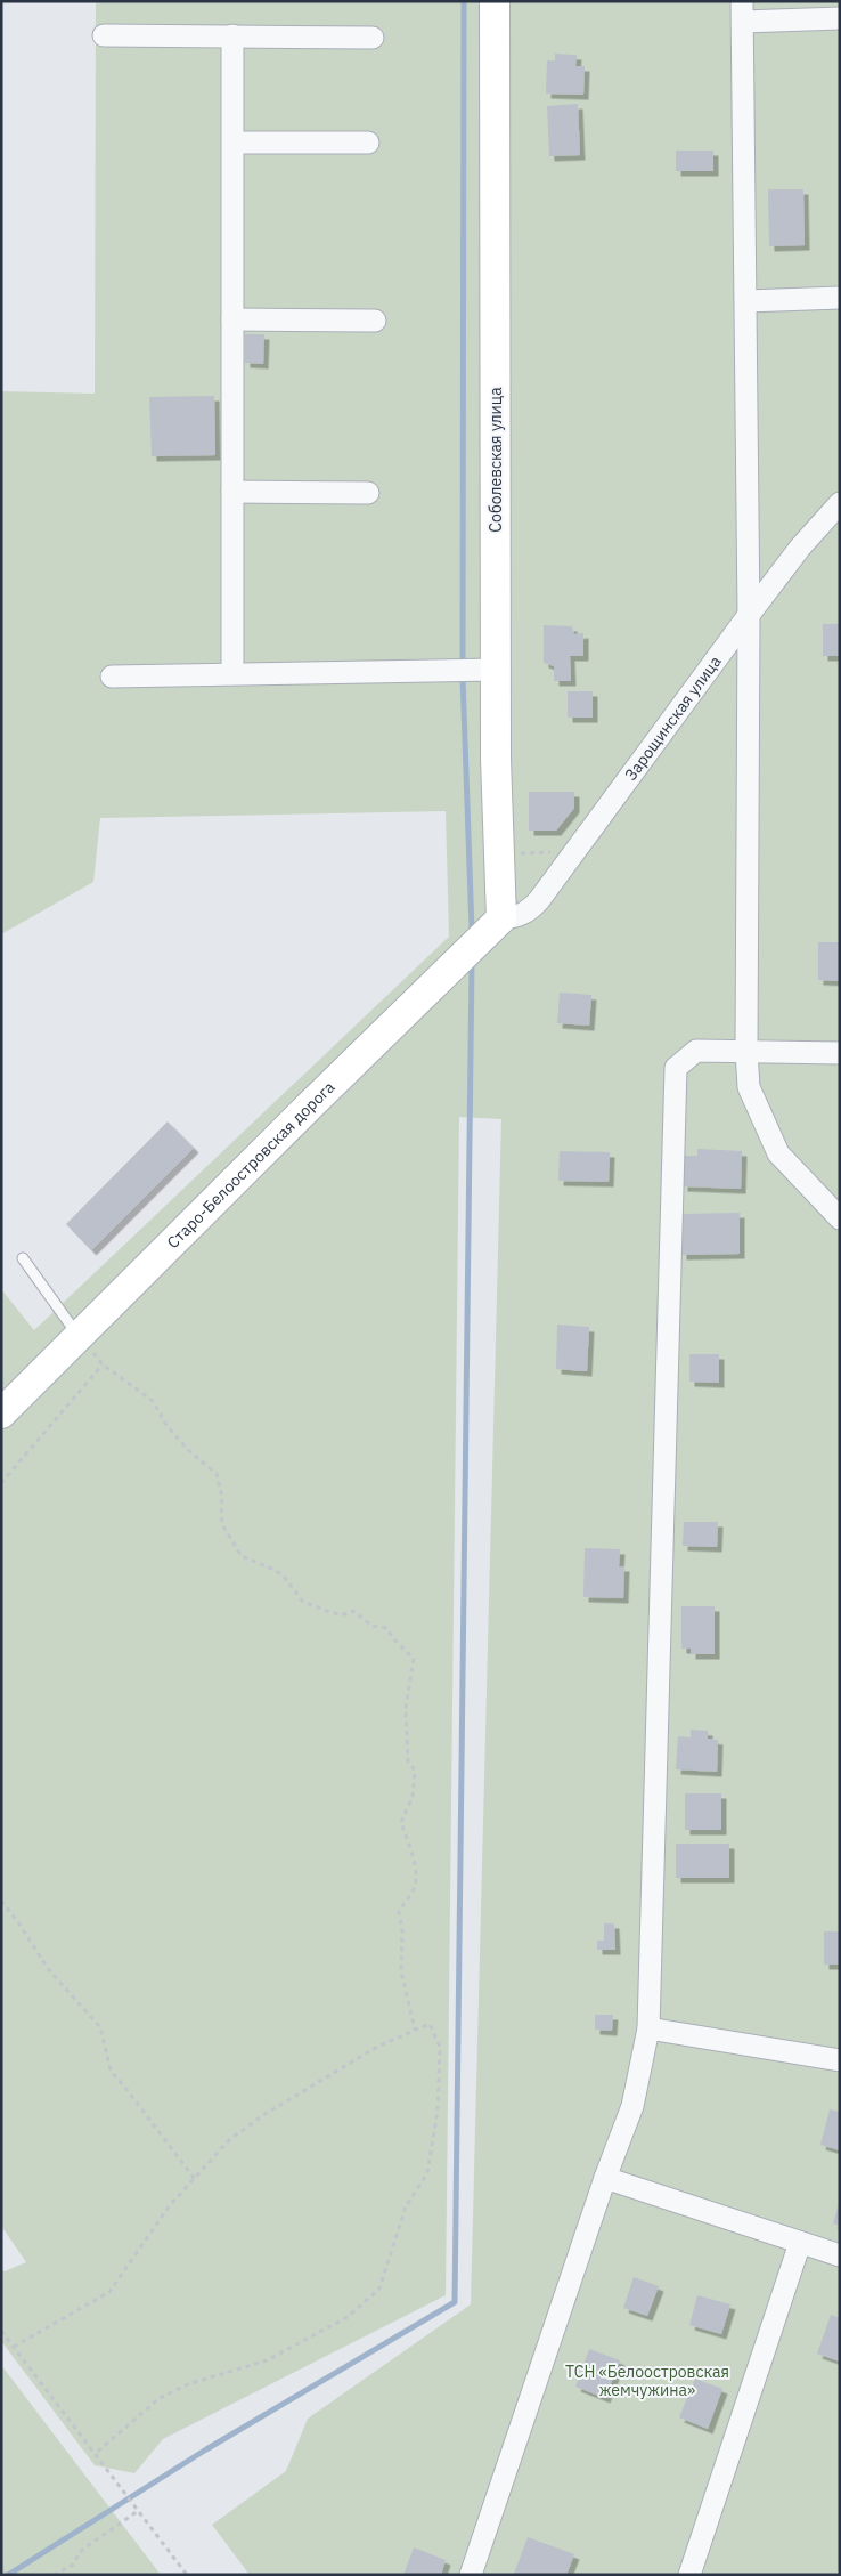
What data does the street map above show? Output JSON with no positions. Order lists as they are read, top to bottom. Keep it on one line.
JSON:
{"streets":{"street":["Соболевская улица","Зарощинская улица","Старо-Белоостровская дорога"]},"crossings":[["Соболевская улица","Зарощинская улица"],["Соболевская улица","Старо-Белоостровская дорога"],["Зарощинская улица","Старо-Белоостровская дорога"]],"parks":["ТСН «Белоостровская жемчужина»"]}
